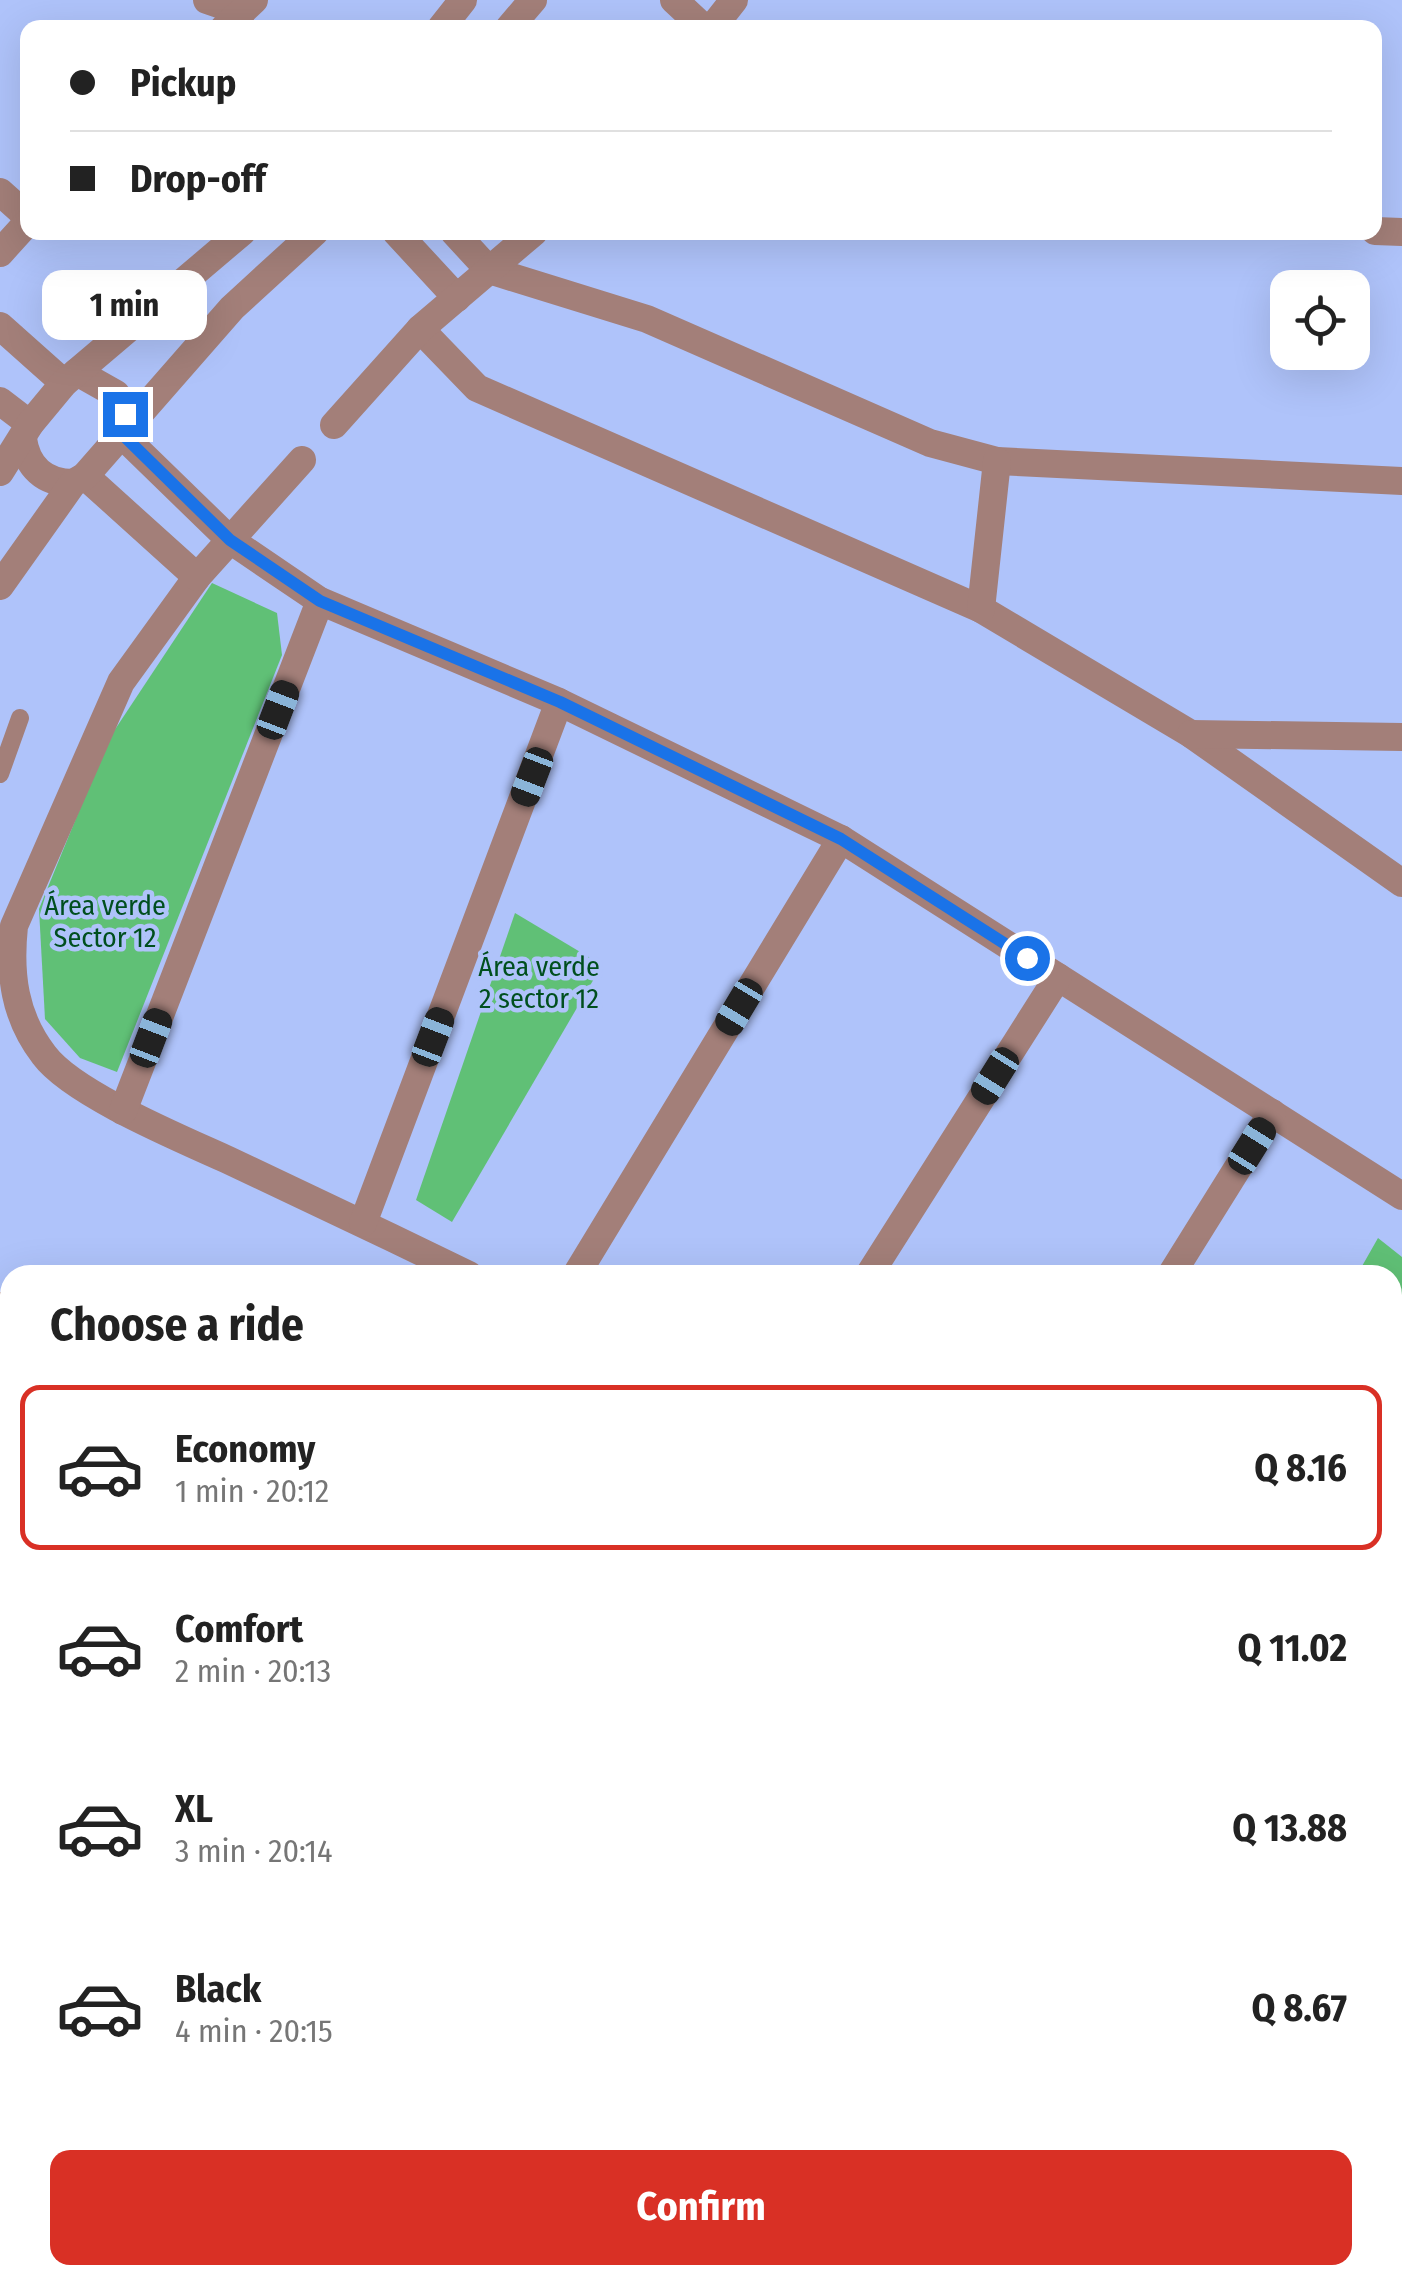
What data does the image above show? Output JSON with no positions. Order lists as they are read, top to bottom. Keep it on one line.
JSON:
{"parks":["Área verde Sector 12","Área verde 2 sector 12"],"page":{"banner":["Pickup","Drop-off"],"bubble":"1 min","heading":"Choose a ride","list":[{"name":"Economy","note":"1 min · 20:12","value":"Q 8.16"},{"name":"Comfort","note":"2 min · 20:13","value":"Q 11.02"},{"name":"XL","note":"3 min · 20:14","value":"Q 13.88"},{"name":"Black","note":"4 min · 20:15","value":"Q 8.67"}],"buttons":"Confirm"}}
